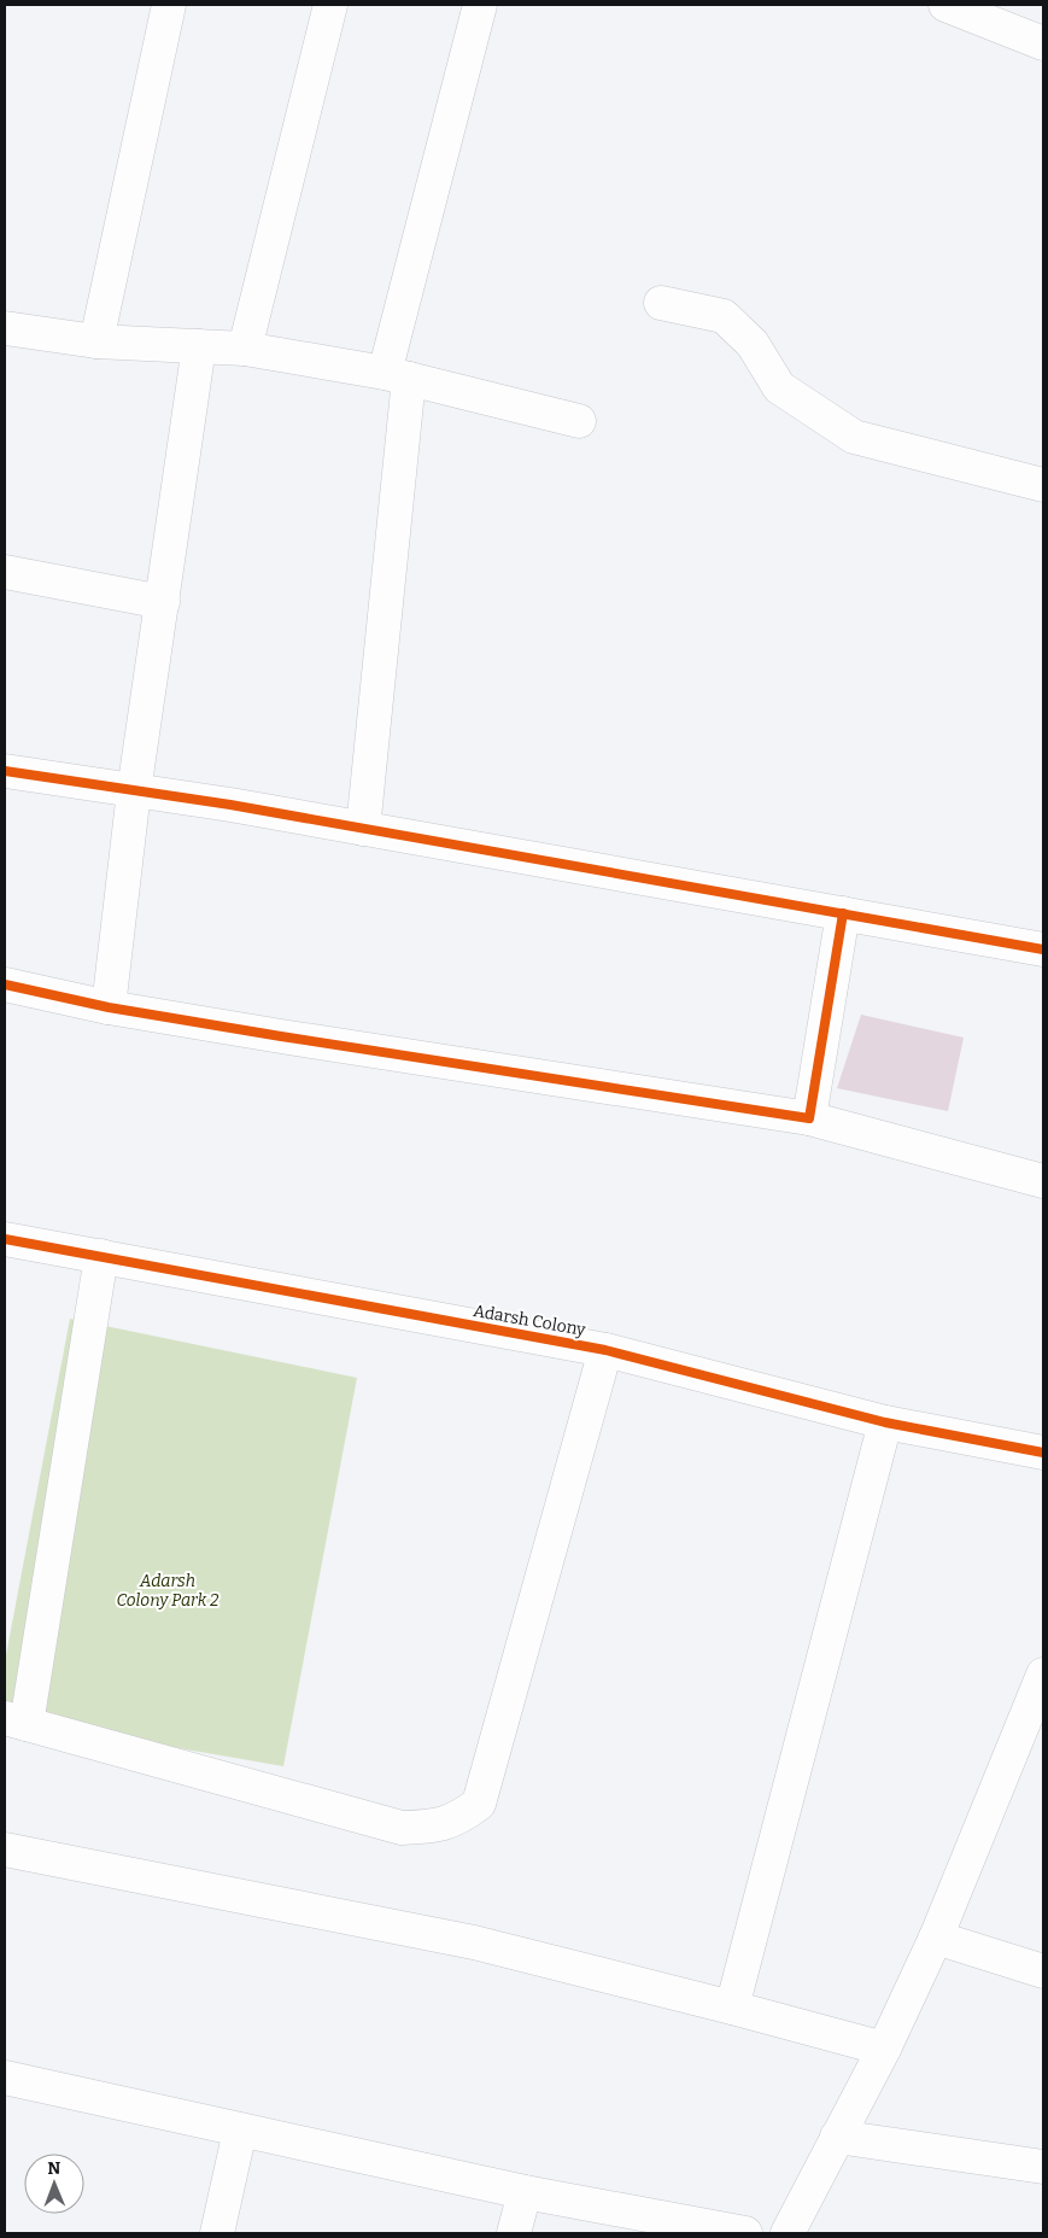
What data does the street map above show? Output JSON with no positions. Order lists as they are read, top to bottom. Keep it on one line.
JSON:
{"streets":{"street":["Adarsh Colony"]},"parks":["Adarsh Colony Park 2"],"north":"top"}
